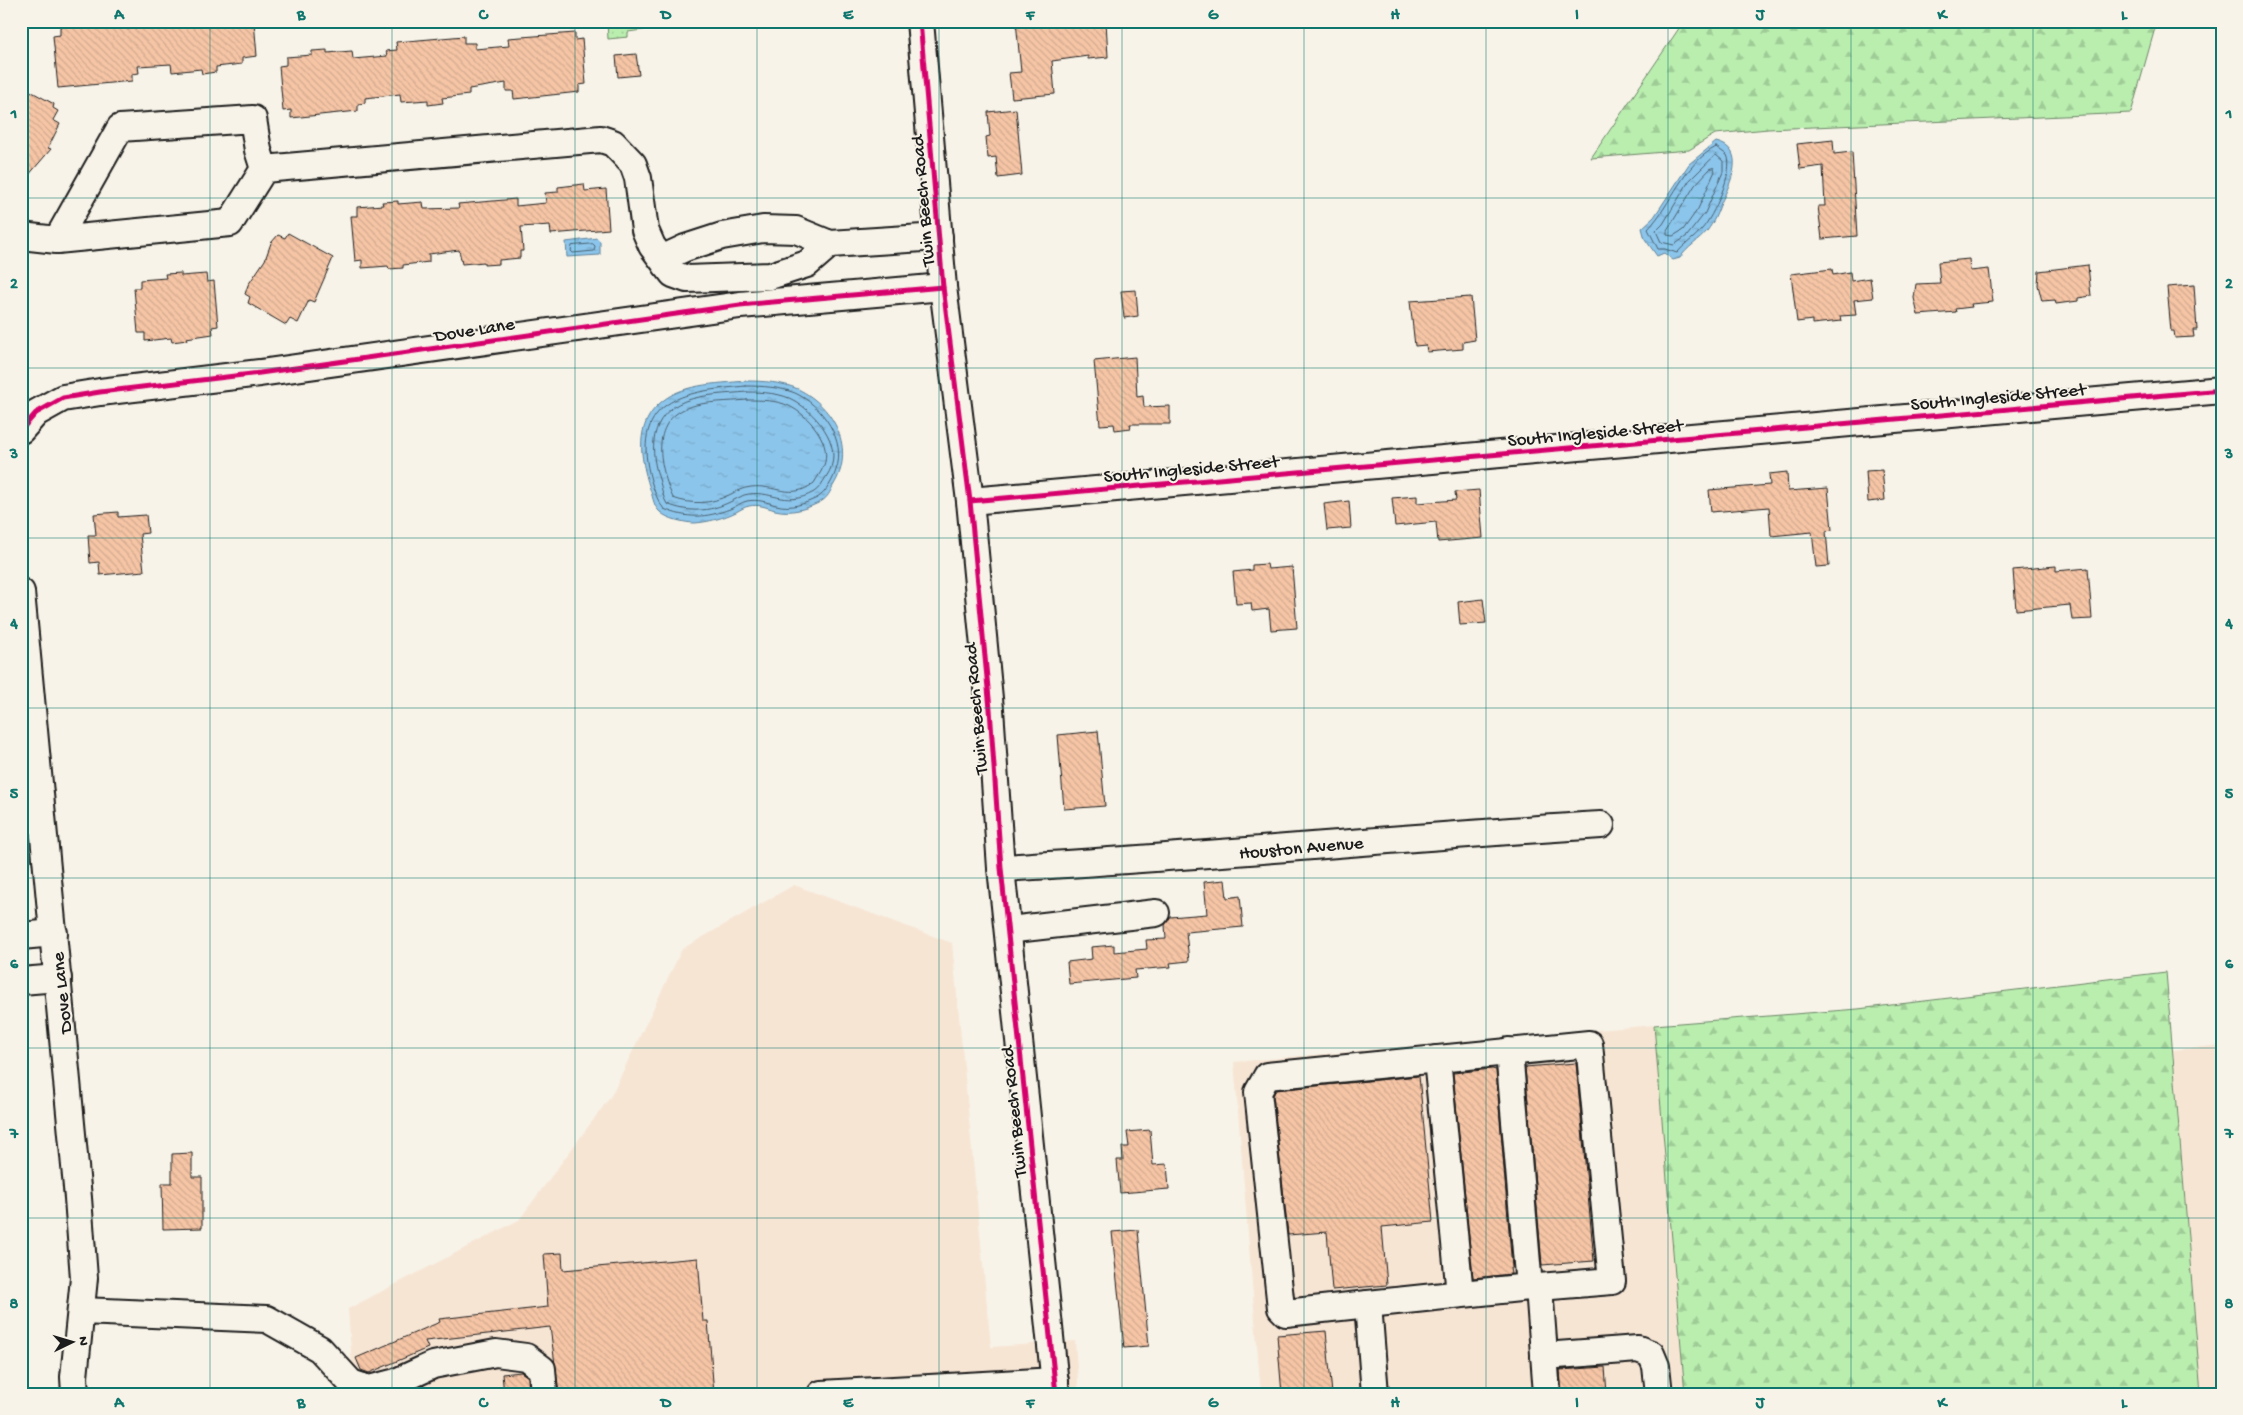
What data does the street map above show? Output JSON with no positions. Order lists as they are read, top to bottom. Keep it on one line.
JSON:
{"streets":{"street":["Twin Beech Road","Dove Lane","South Ingleside Street","Houston Avenue"]},"crossings":[["Twin Beech Road","Dove Lane"],["Twin Beech Road","South Ingleside Street"],["Twin Beech Road","Houston Avenue"]],"north":"right","grid":{"columns":["A","B","C","D","E","F","G","H","I","J","K","L"],"rows":["1","2","3","4","5","6","7","8"]}}
